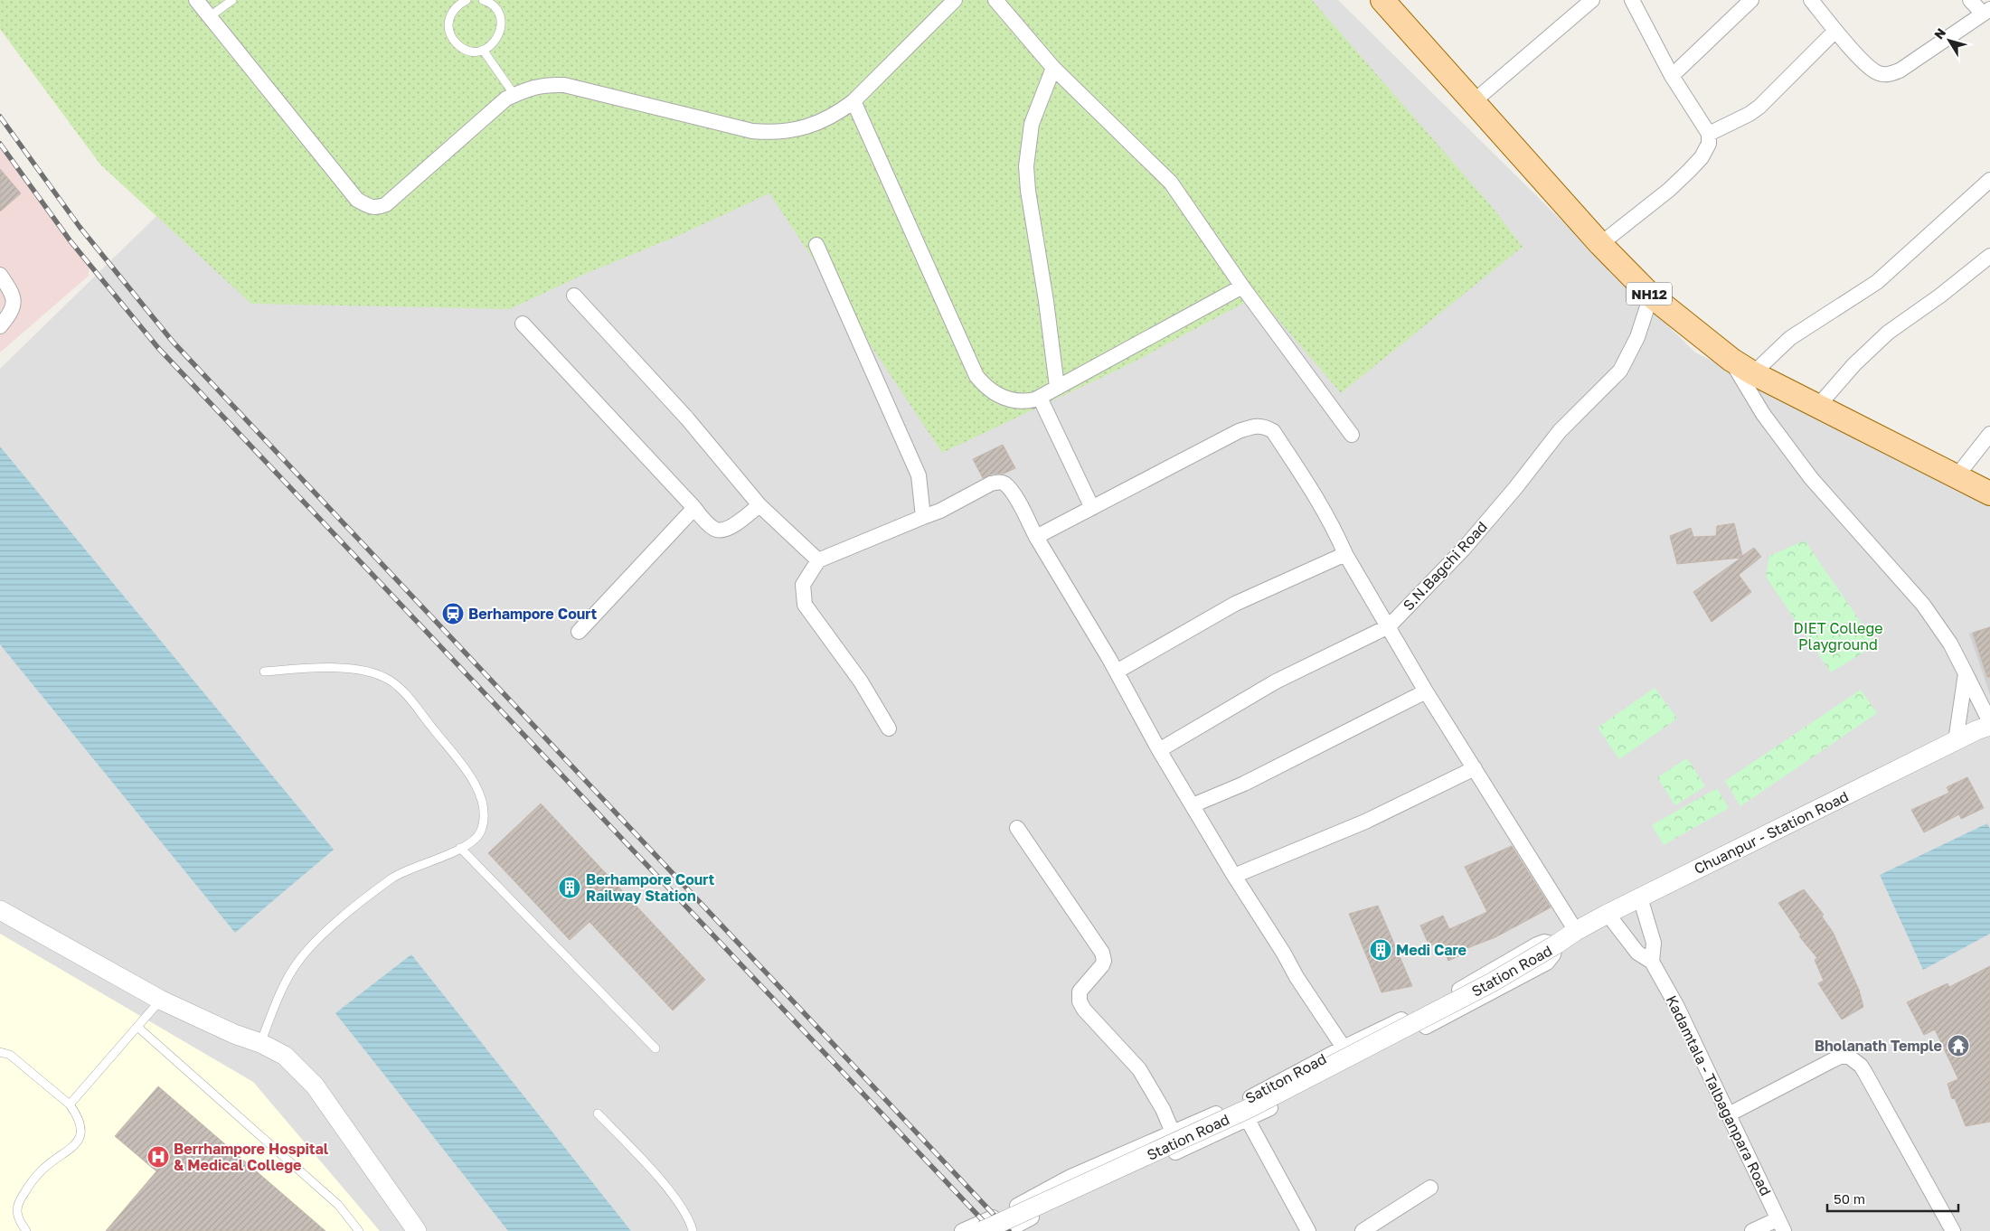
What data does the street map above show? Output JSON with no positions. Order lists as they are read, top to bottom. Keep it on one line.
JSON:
{"streets":{"main road":["NH12"],"street":["S.N.Bagchi Road","Chuanpur - Station Road","Station Road","Satiton Road","Kadamtala - Talbaganpara Road"]},"crossings":[["NH12","S.N.Bagchi Road"],["Chuanpur - Station Road","Station Road"],["Chuanpur - Station Road","Satiton Road"],["Chuanpur - Station Road","Kadamtala - Talbaganpara Road"],["Station Road","Satiton Road"]],"parks":["DIET College Playground"],"places":{"station":["Berhampore Court"],"building":["Berhampore Court Railway Station","Medi Care"],"temple":["Bholanath Temple"],"hospital":["Berrhampore Hospital & Medical College"]},"scale_bar":"50 m","north":"top left"}
